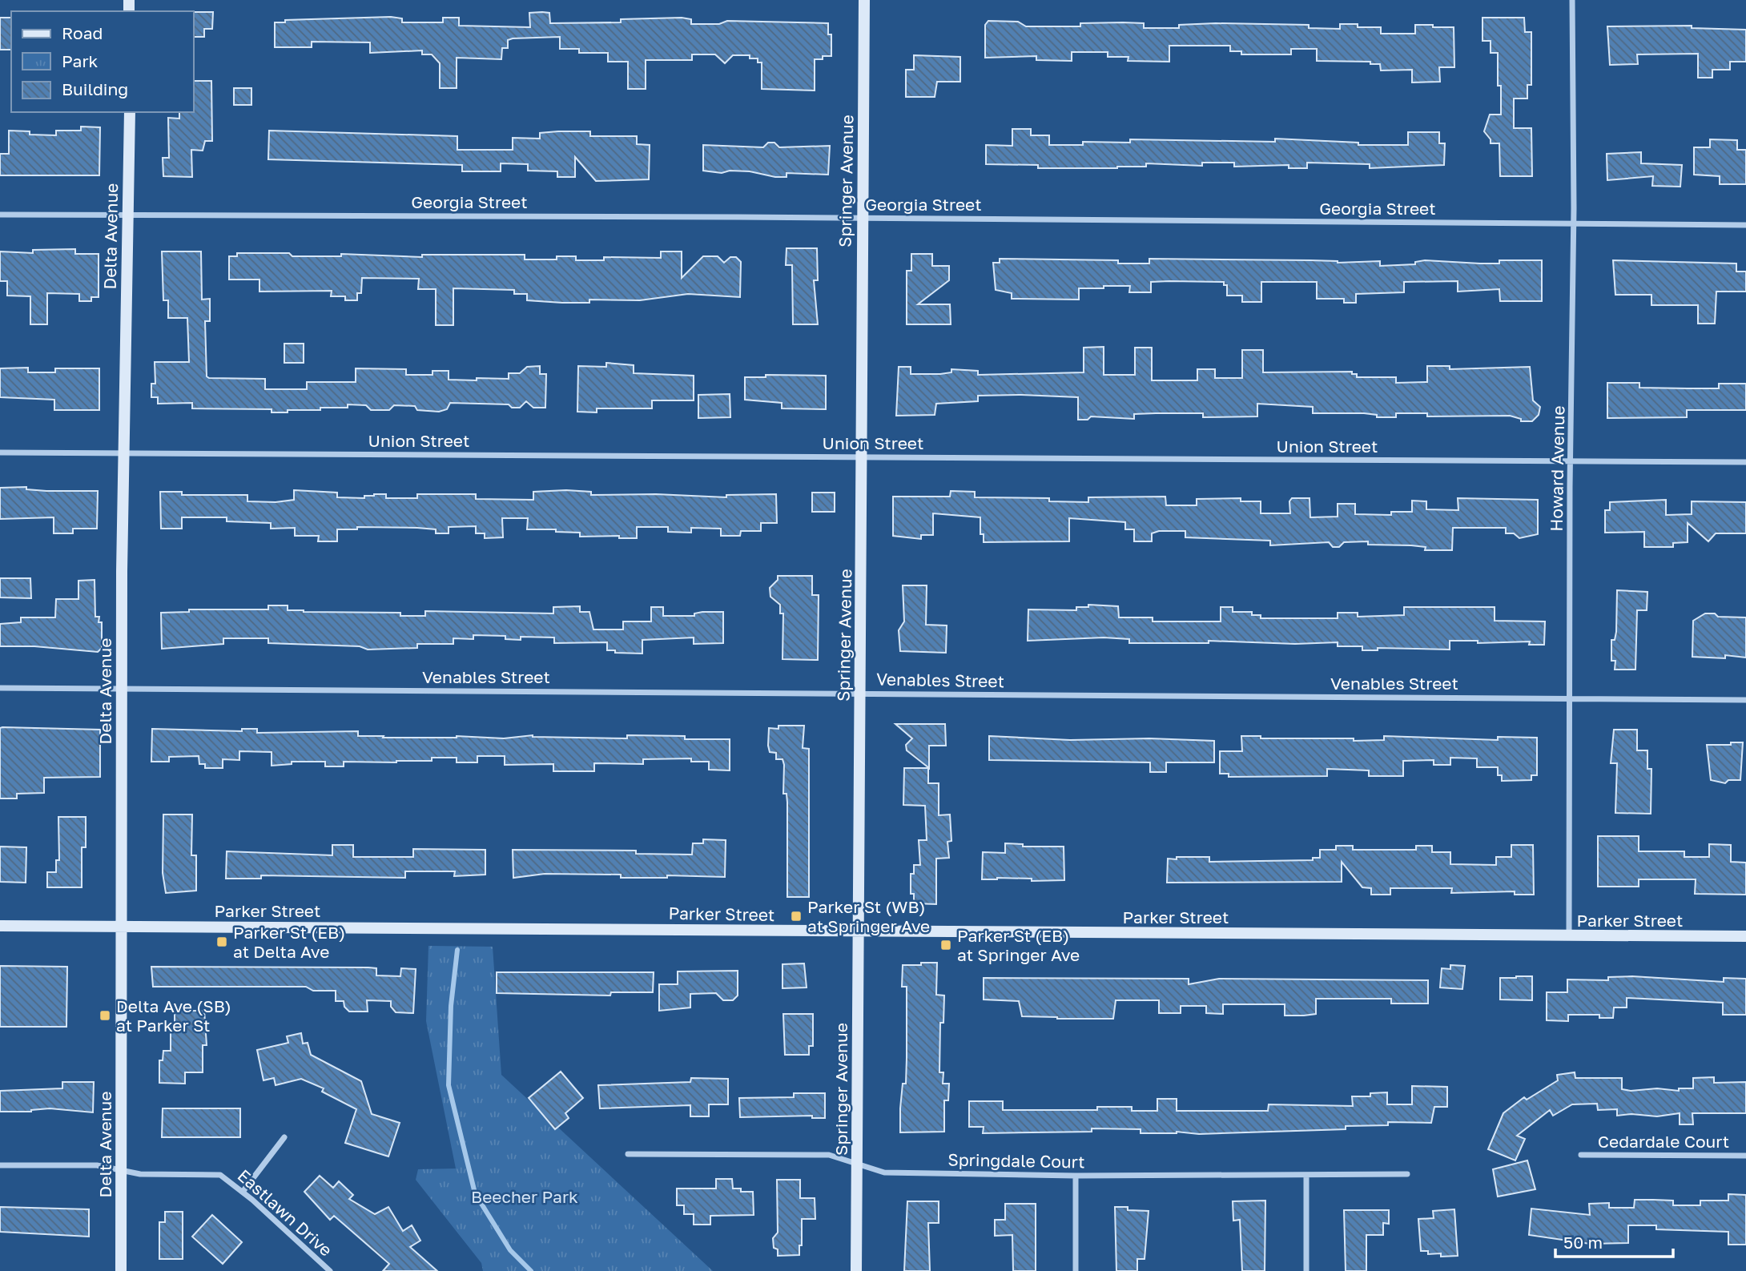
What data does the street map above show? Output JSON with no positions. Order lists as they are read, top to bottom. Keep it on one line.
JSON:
{"streets":{"street":["Springer Avenue","Georgia Street","Delta Avenue","Union Street","Howard Avenue","Venables Street","Parker Street","Cedardale Court","Springdale Court","Eastlawn Drive"]},"crossings":[["Springer Avenue","Georgia Street"],["Springer Avenue","Union Street"],["Springer Avenue","Venables Street"],["Springer Avenue","Parker Street"],["Springer Avenue","Springdale Court"],["Georgia Street","Delta Avenue"],["Georgia Street","Howard Avenue"],["Delta Avenue","Union Street"],["Delta Avenue","Venables Street"],["Delta Avenue","Parker Street"],["Delta Avenue","Eastlawn Drive"],["Union Street","Howard Avenue"],["Howard Avenue","Venables Street"],["Howard Avenue","Parker Street"]],"parks":["Beecher Park"],"places":{"transit":["Parker St (WB) at Springer Ave","Parker St (EB) at Delta Ave","Parker St (EB) at Springer Ave","Delta Ave (SB) at Parker St"]},"legend":["Road","Park","Building"],"scale_bar":"50 m"}
